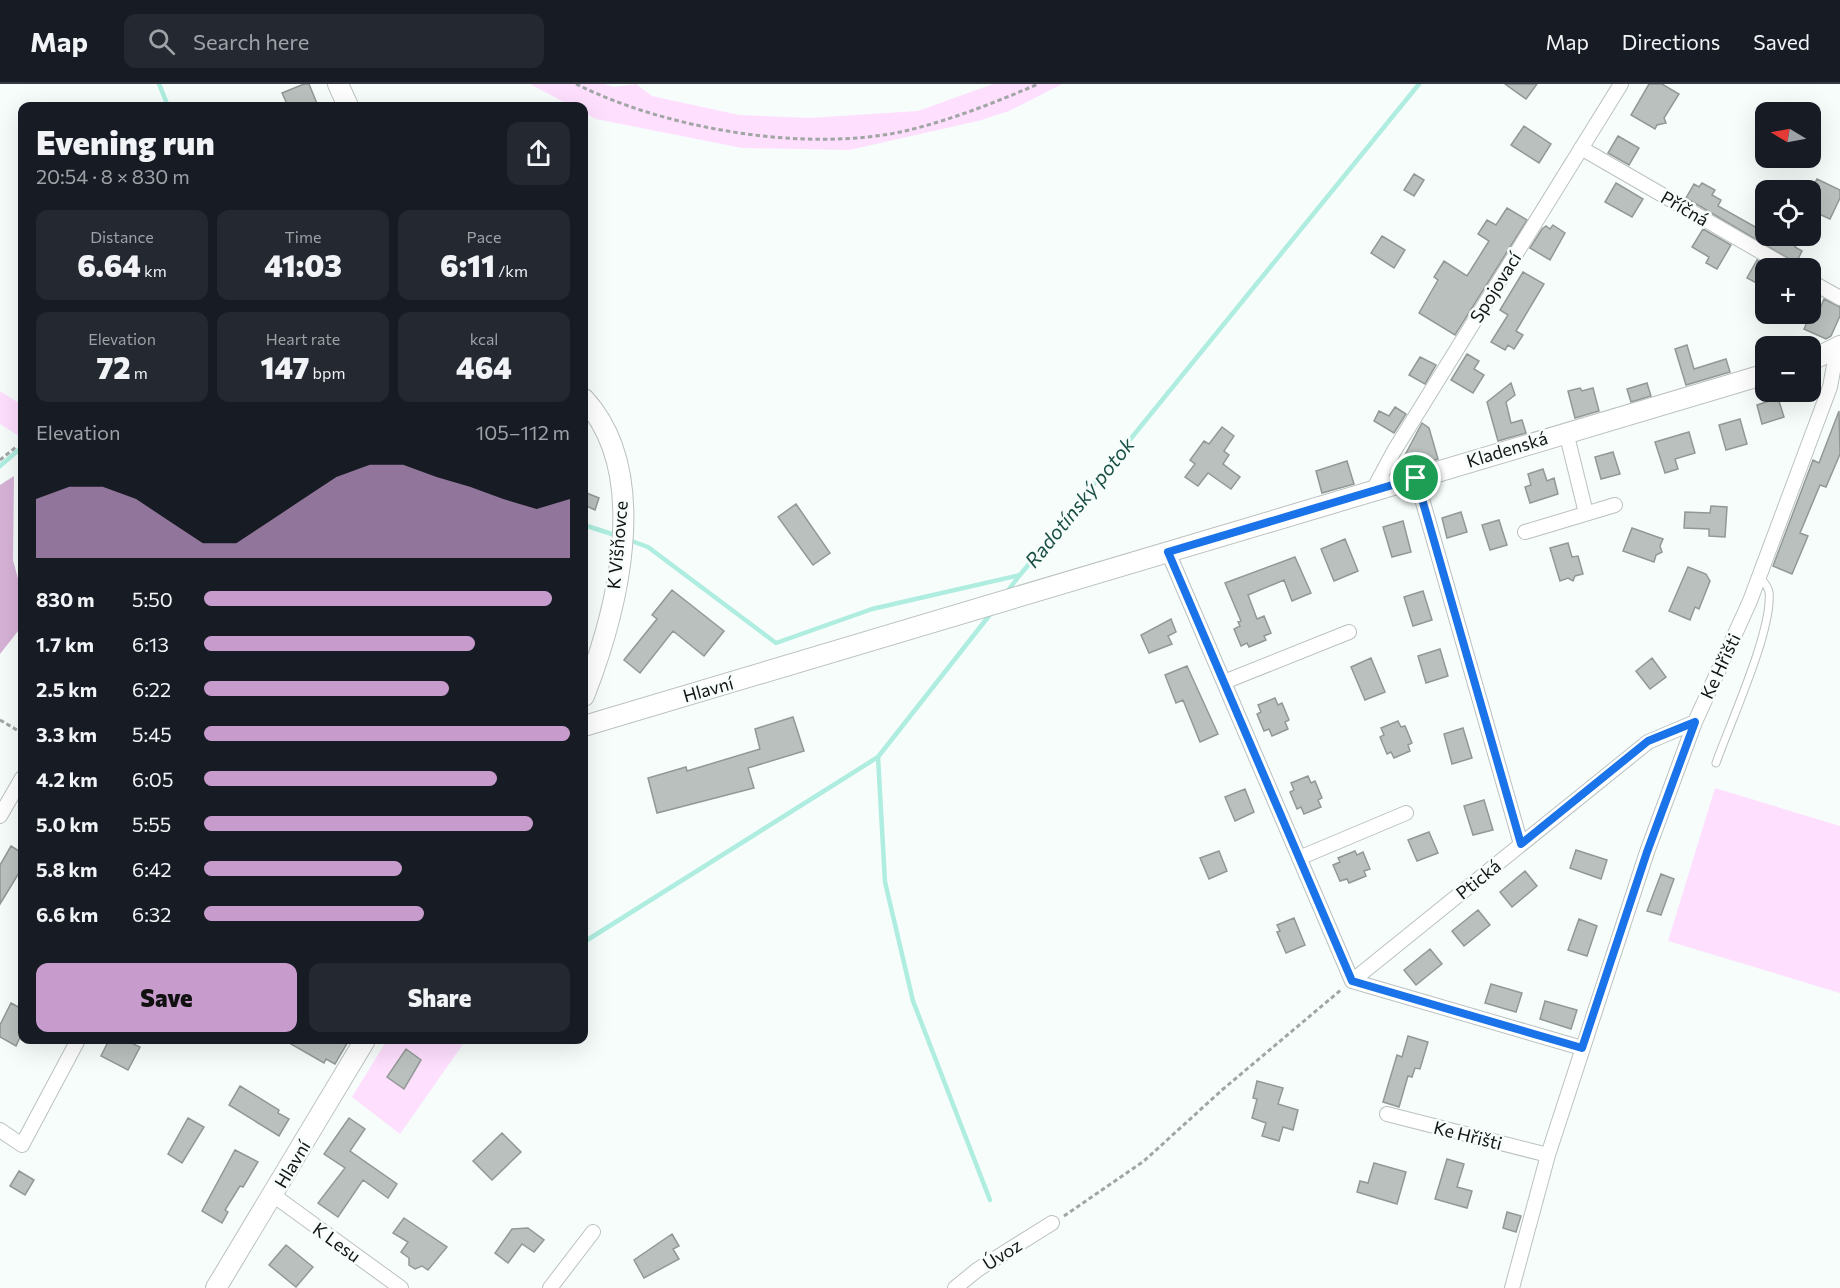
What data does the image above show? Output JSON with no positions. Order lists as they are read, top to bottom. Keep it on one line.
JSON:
{"streets":{"main road":["Kladenská","K Višňovce","Hlavní"],"street":["Příčná","Spojovací","Ke Hřišti","Ptická","K Lesu","Úvoz"]},"crossings":[["Příčná","Spojovací"],["Spojovací","Kladenská"],["Kladenská","Hlavní"],["Ke Hřišti","Ptická"],["Hlavní","K Lesu"]],"water":["Radotínský potok"],"north":"left","page":{"header":"Map","search":"Search here","nav":["Map","Directions","Saved"],"map_buttons":["+","−"],"heading":["Evening run","20:54 · 8 × 830 m"],"stats":[["Distance","6.64 km"],["Time","41:03"],["Pace","6:11 /km"],["Elevation","72 m"],["Heart rate","147 bpm"],["kcal","464"]],"chart":["Elevation","105–112 m"],"list":[{"name":"830 m","note":"5:50"},{"name":"1.7 km","note":"6:13"},{"name":"2.5 km","note":"6:22"},{"name":"3.3 km","note":"5:45"},{"name":"4.2 km","note":"6:05"},{"name":"5.0 km","note":"5:55"},{"name":"5.8 km","note":"6:42"},{"name":"6.6 km","note":"6:32"}],"buttons":["Save","Share"]}}
